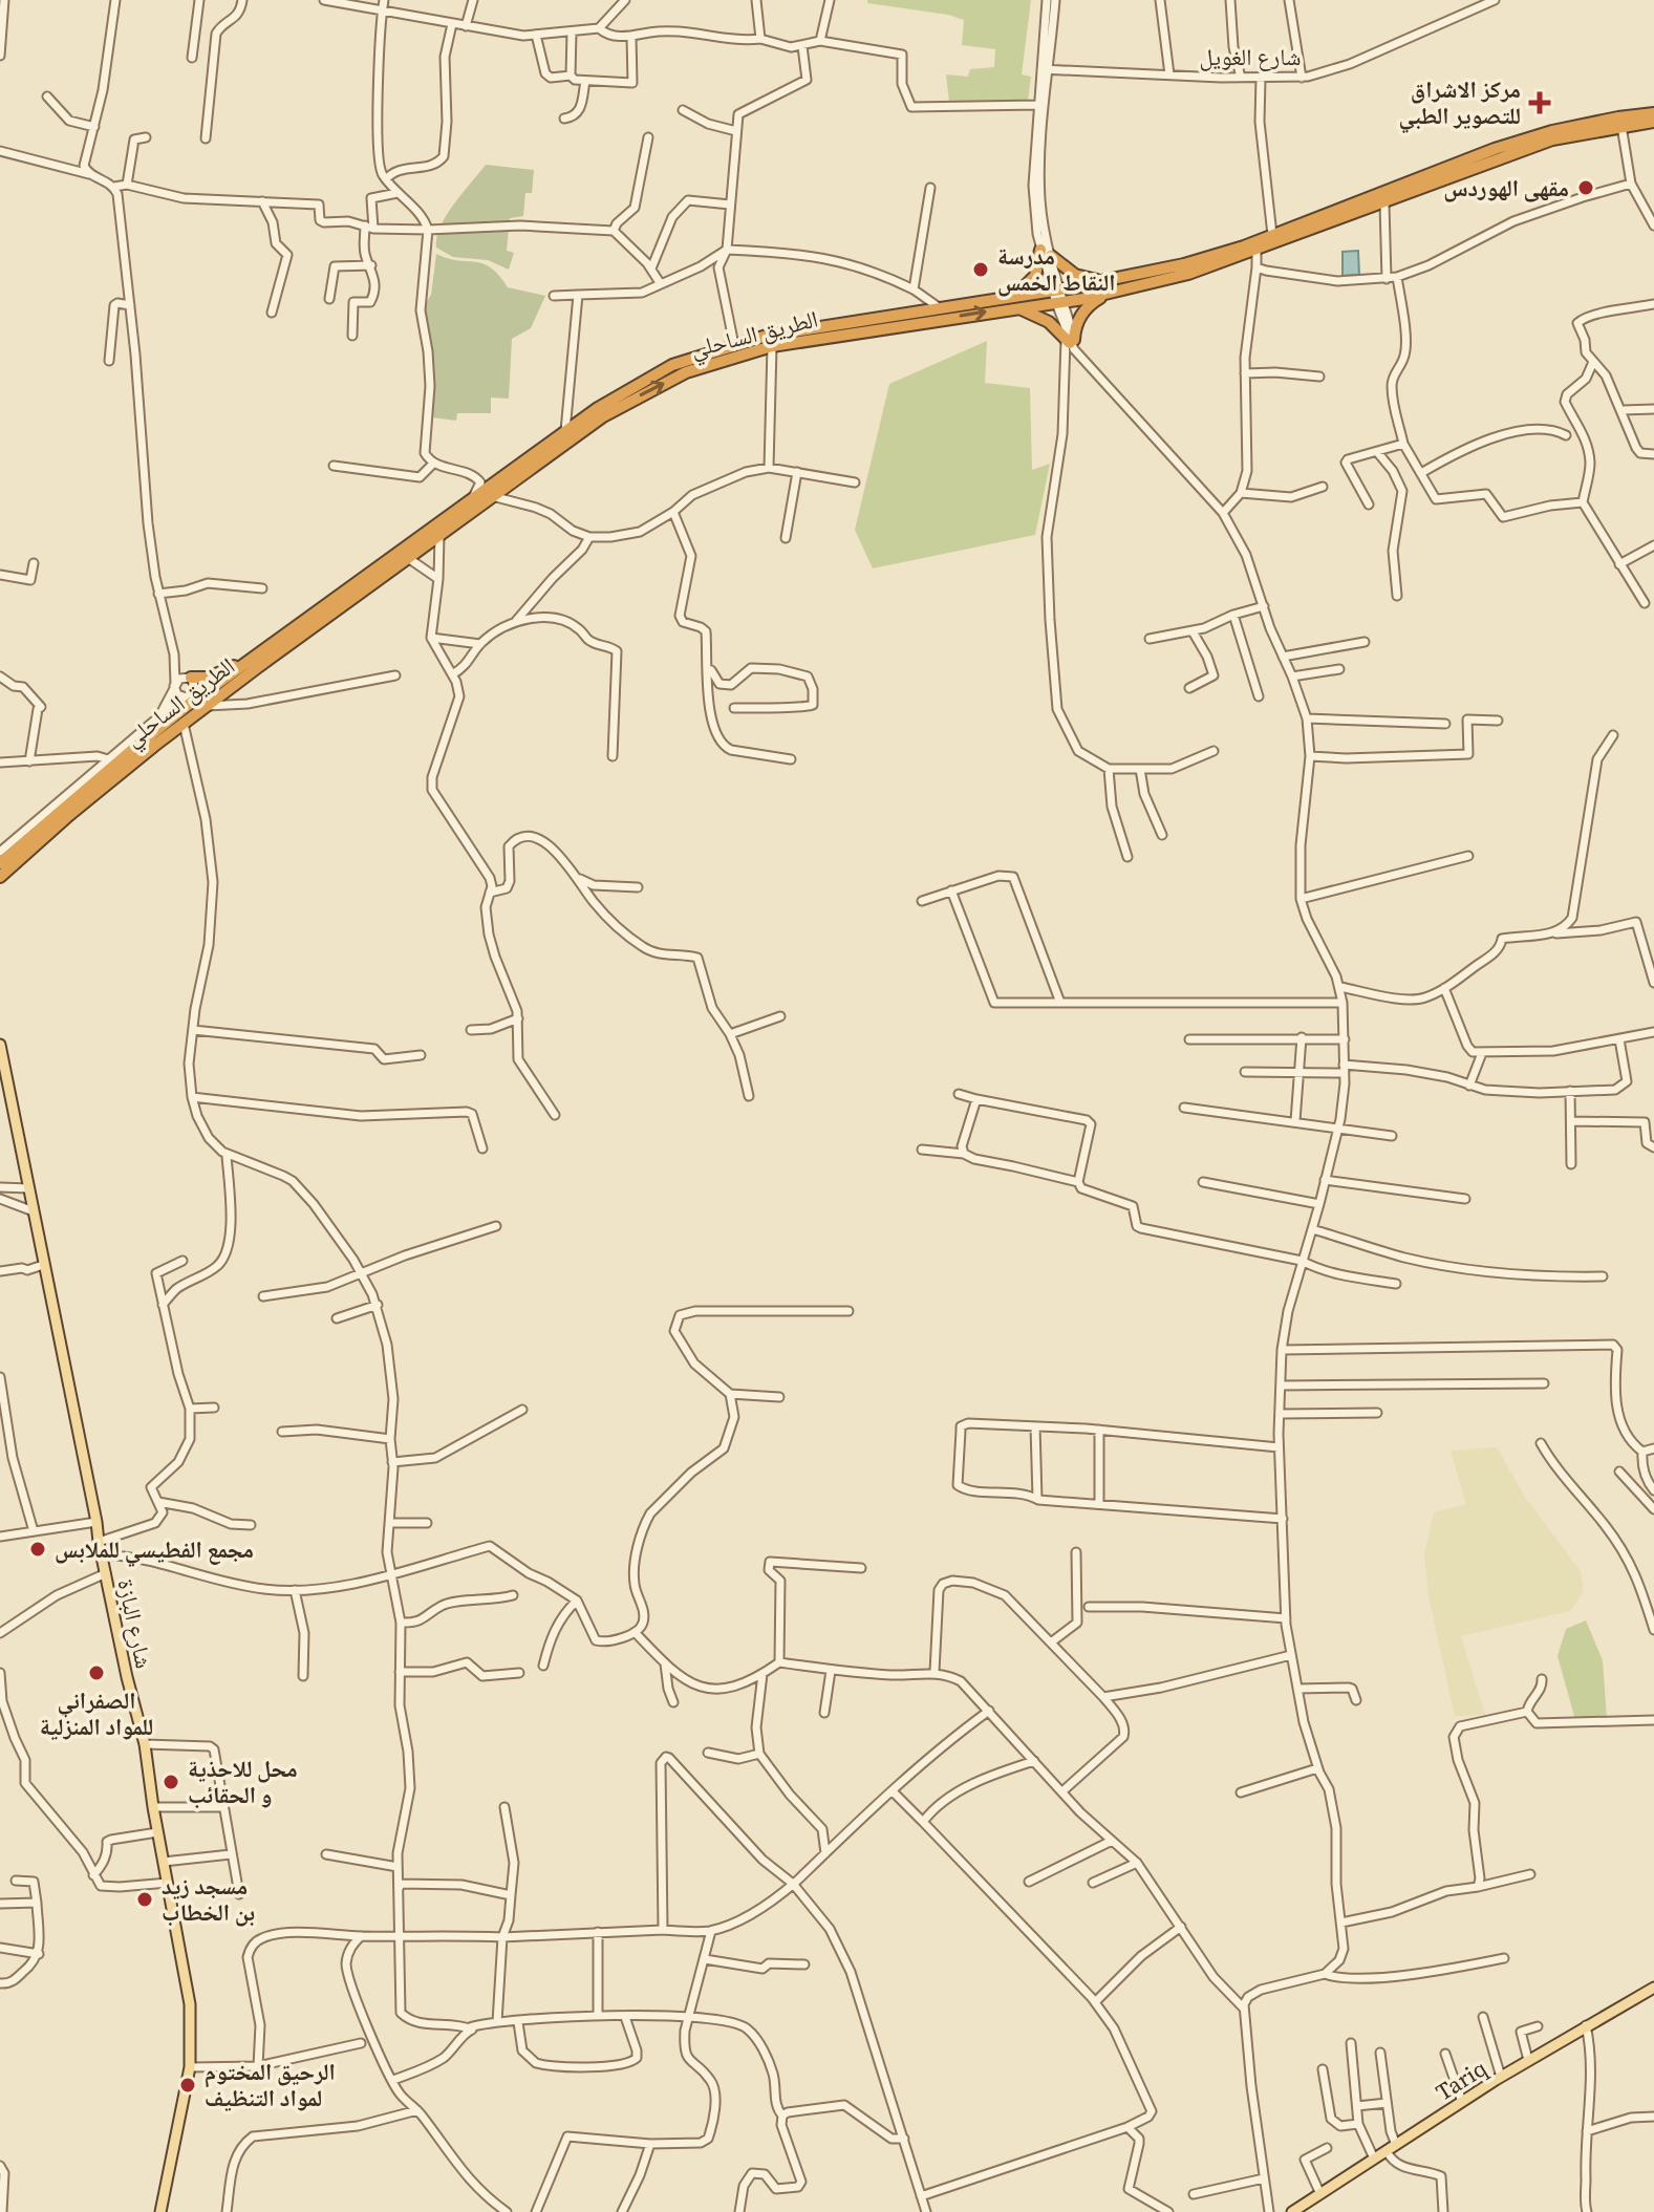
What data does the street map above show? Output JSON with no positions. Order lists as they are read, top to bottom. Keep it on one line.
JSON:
{"streets":{"highway":["الطريق الساحلي"],"main road":["شارع البازة","Tariq"],"street":["شارع الغويل"]},"places":{"health":["مركز الاشراق للتصوير الطبي"],"other":["مقهى الهوردس","مدرسة النقاط الخمس","مجمع الفطيسي للملابس","الصفراني للمواد المنزلية","محل للاحذية و الحقائب","مسجد زيد بن الخطاب","الرحيق المختوم لمواد التنظيف"]}}
